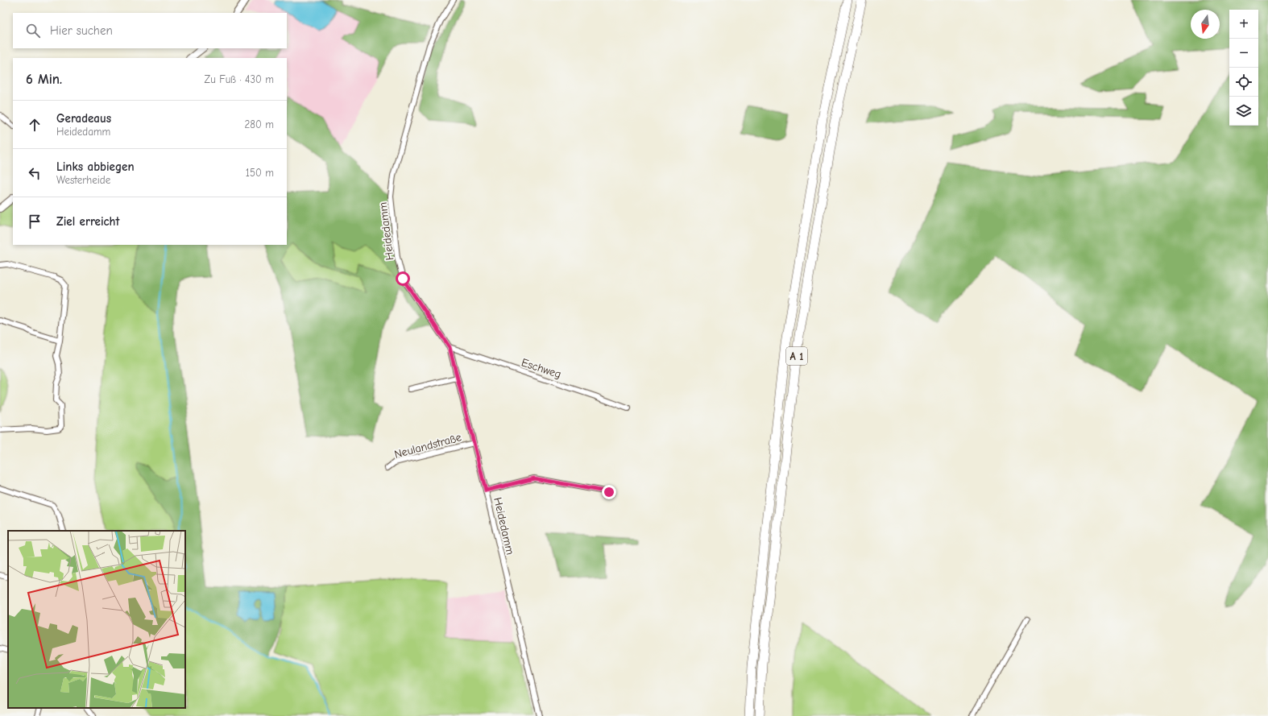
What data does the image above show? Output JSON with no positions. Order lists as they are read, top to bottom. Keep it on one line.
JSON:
{"streets":{"highway":["A 1"],"street":["Heidedamm","Eschweg","Neulandstraße"]},"crossings":[["Heidedamm","Eschweg"],["Heidedamm","Neulandstraße"]],"north":"bottom","page":{"map_buttons":["+","−"],"search":"Hier suchen","heading":["6 Min.","Zu Fuß · 430 m"],"list":[["Geradeaus","Heidedamm","280 m"],["Links abbiegen","Westerheide","150 m"],"Ziel erreicht"]}}
